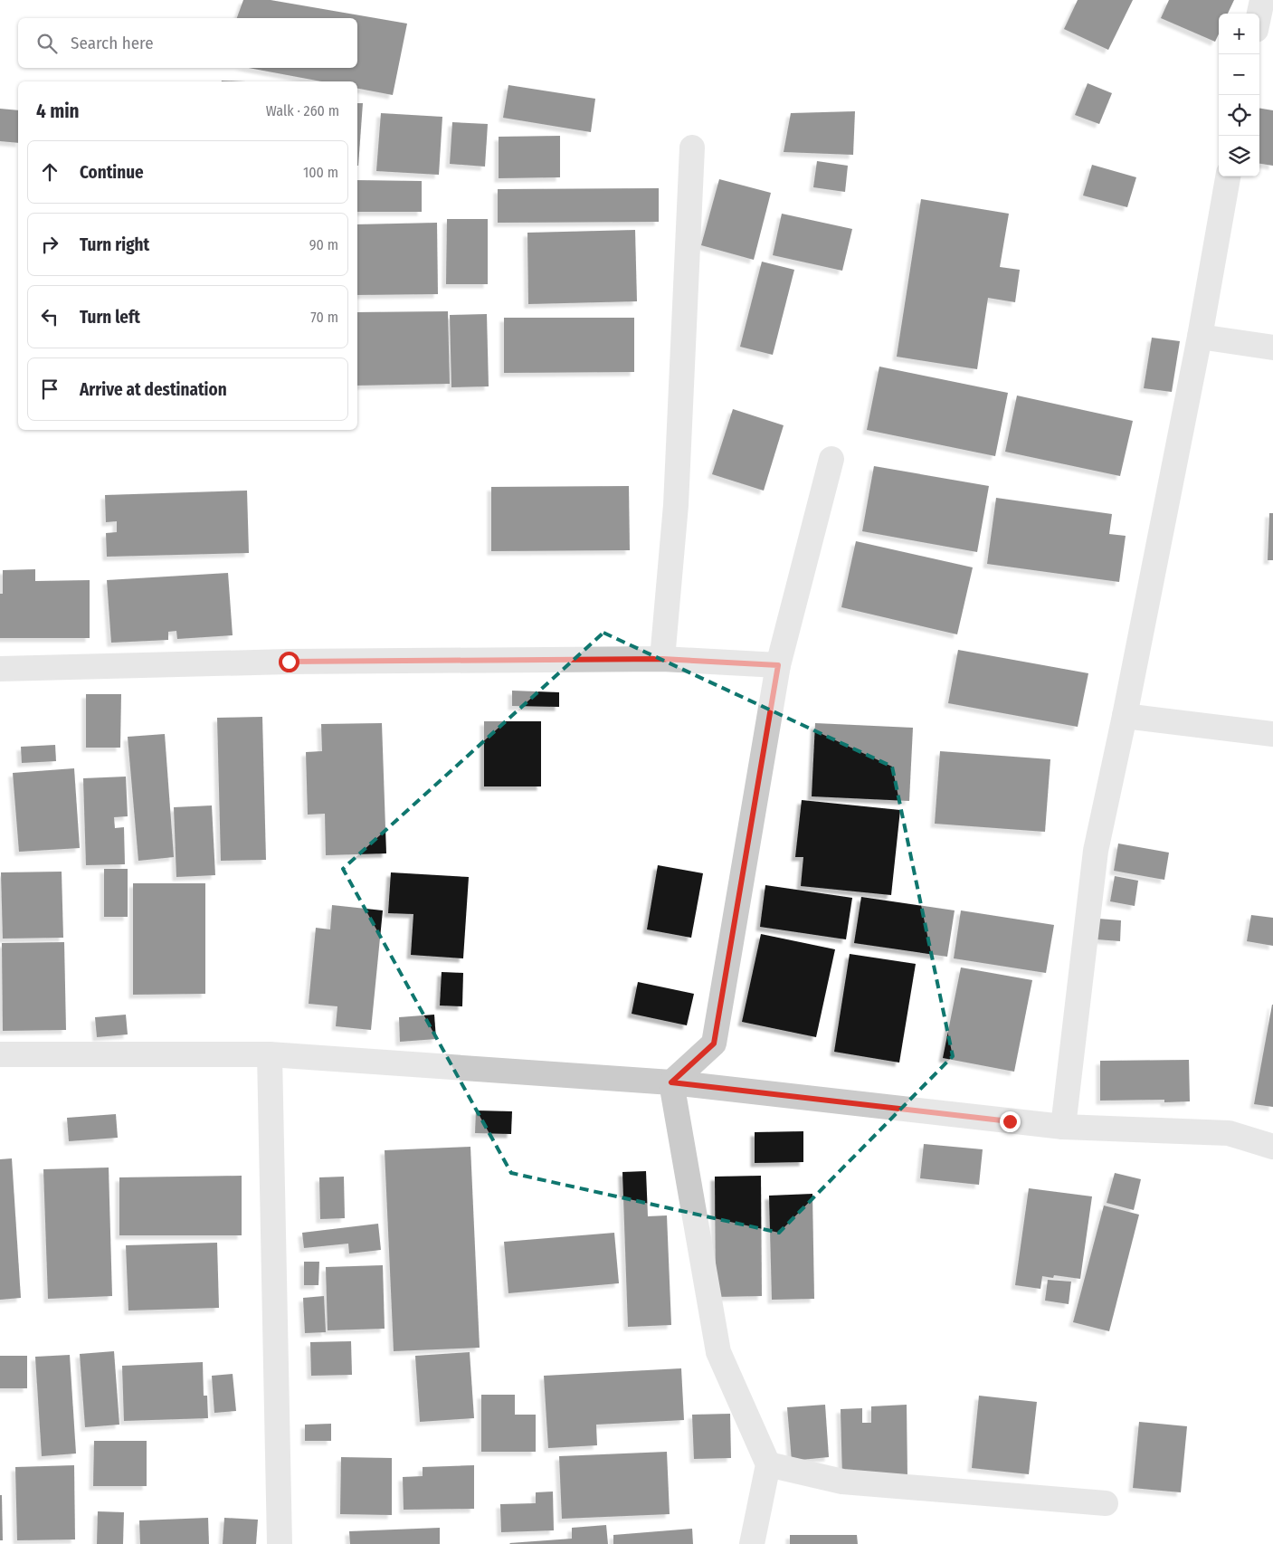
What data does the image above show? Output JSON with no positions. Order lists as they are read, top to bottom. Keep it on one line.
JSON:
{"page":{"map_buttons":["+","−"],"search":"Search here","heading":["4 min","Walk · 260 m"],"list":[["Continue","100 m"],["Turn right","90 m"],["Turn left","70 m"],"Arrive at destination"]}}
